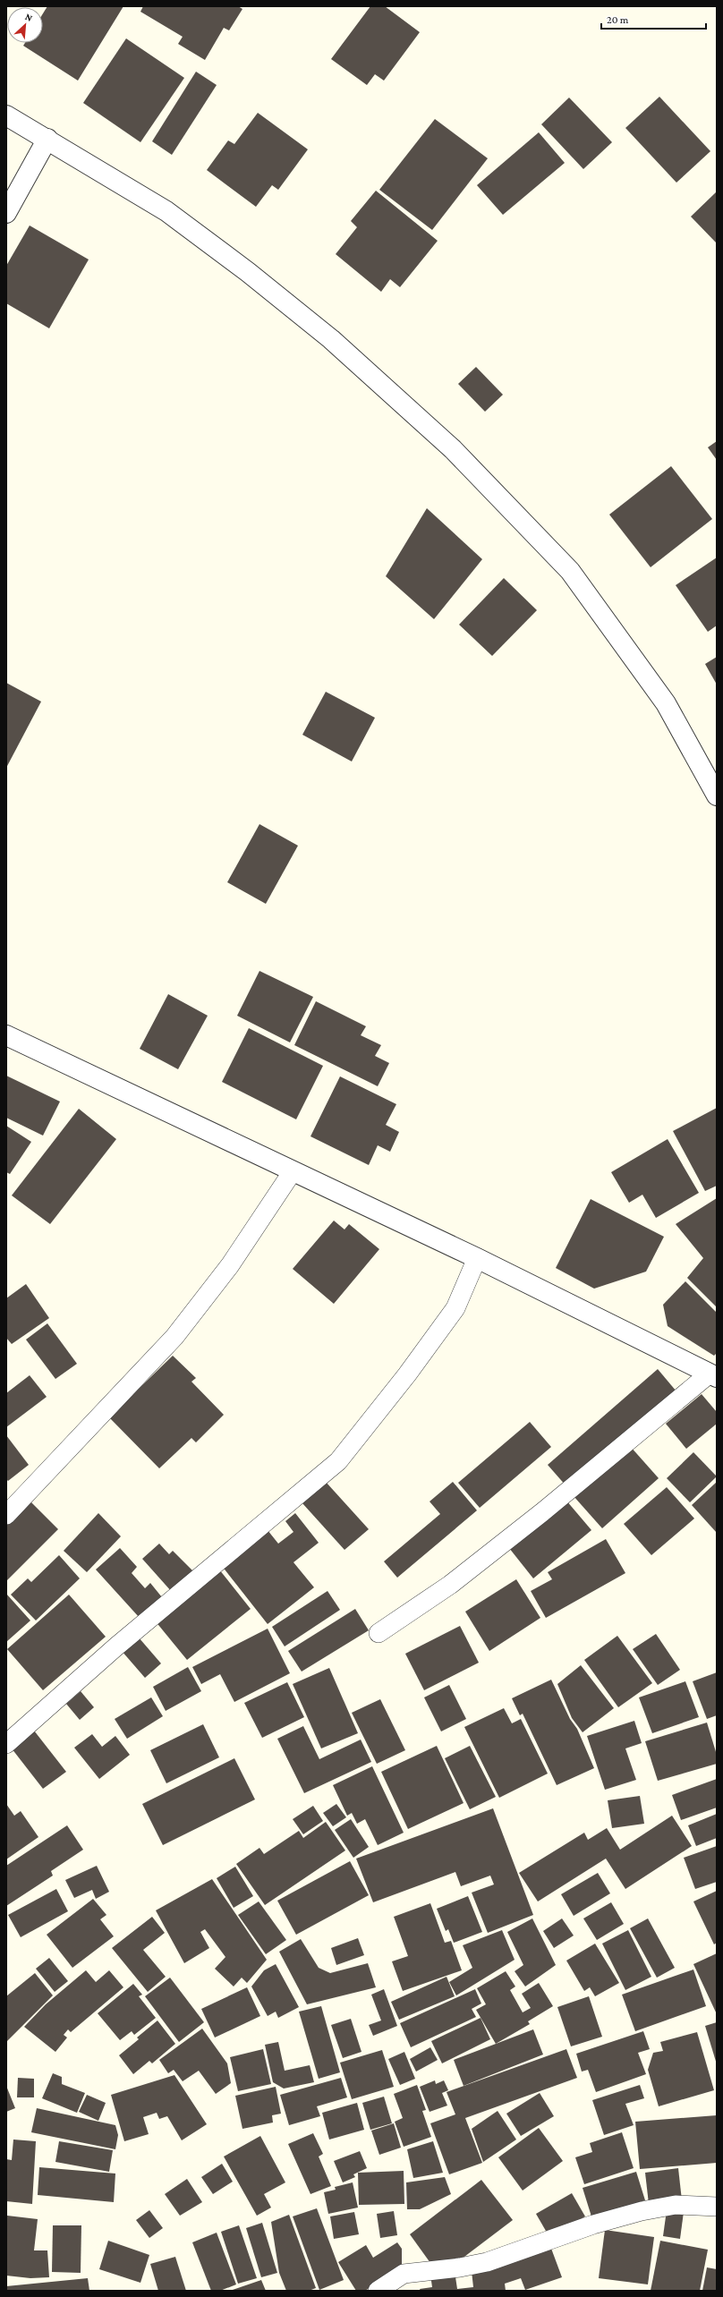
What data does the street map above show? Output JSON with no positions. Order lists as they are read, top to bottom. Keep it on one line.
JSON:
{"scale_bar":"20 m","north":"top right"}
